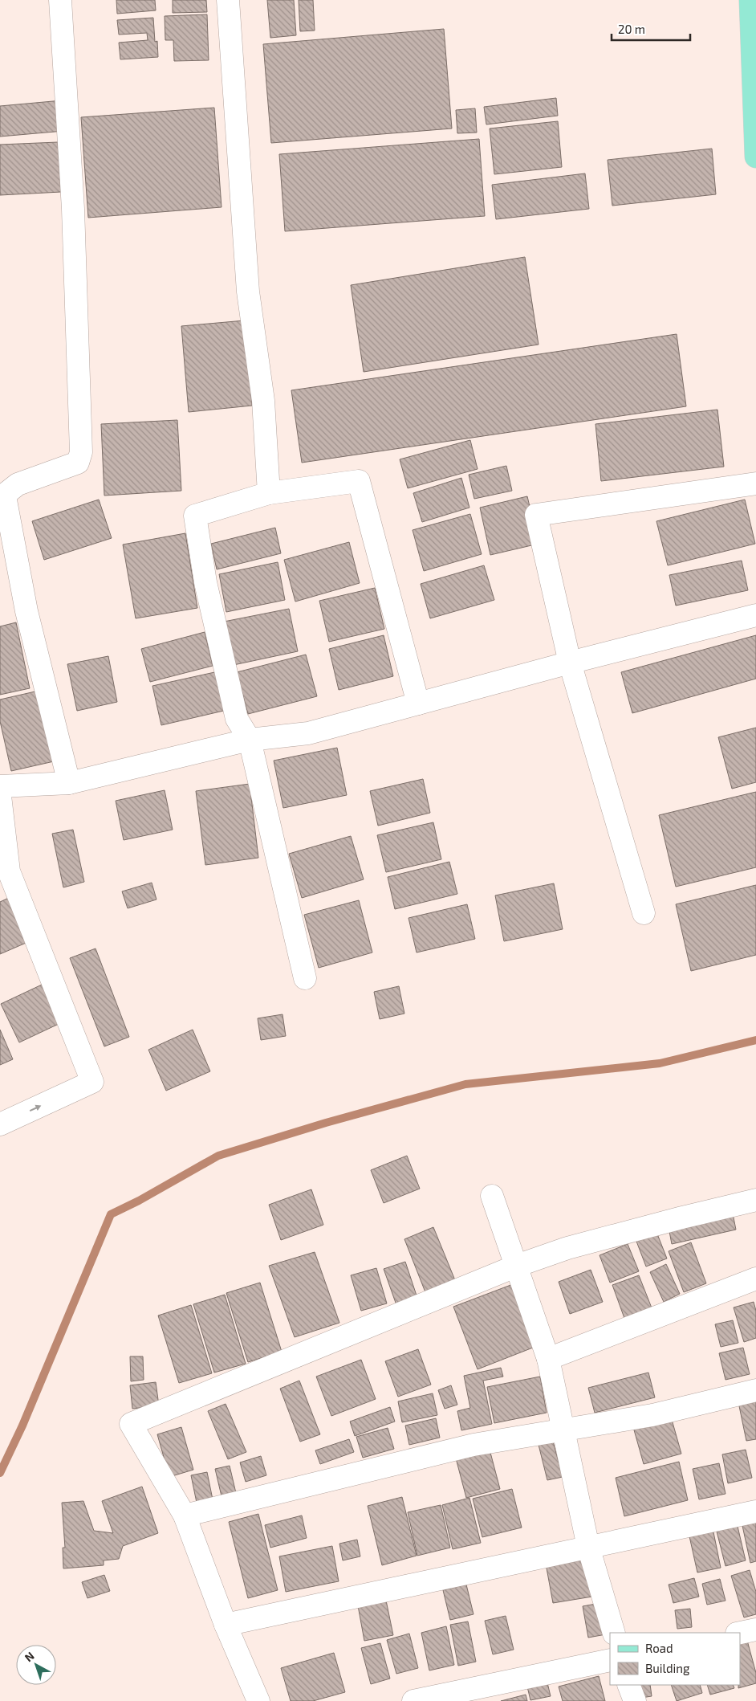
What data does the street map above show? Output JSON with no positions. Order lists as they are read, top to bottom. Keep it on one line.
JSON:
{"legend":["Road","Building"],"scale_bar":"20 m","north":"top left"}
